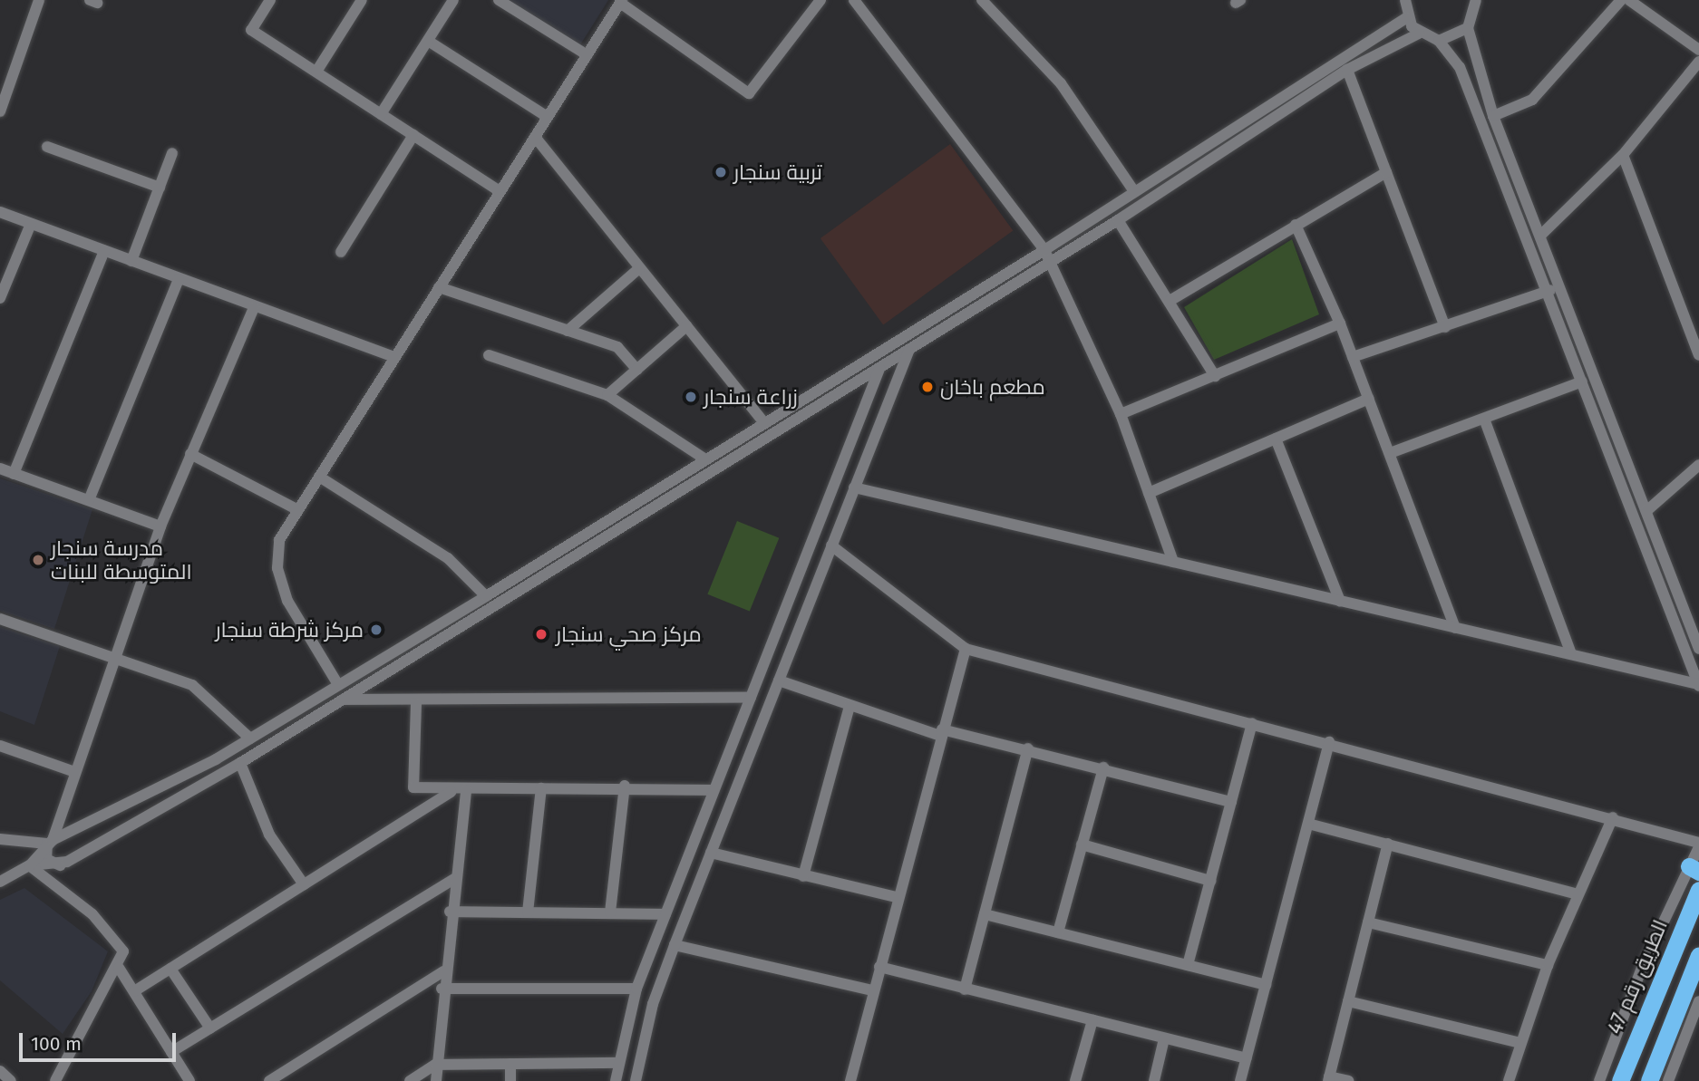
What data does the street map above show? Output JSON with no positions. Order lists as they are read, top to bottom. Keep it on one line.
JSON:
{"streets":{"highway":["الطريق رقم 47"]},"places":["تربية سنجار","مطعم باخان","زراعة سنجار","مدرسة سنجار المتوسطة للبنات","مركز شرطة سنجار","مركز صحي سنجار"],"scale_bar":"100 m"}
